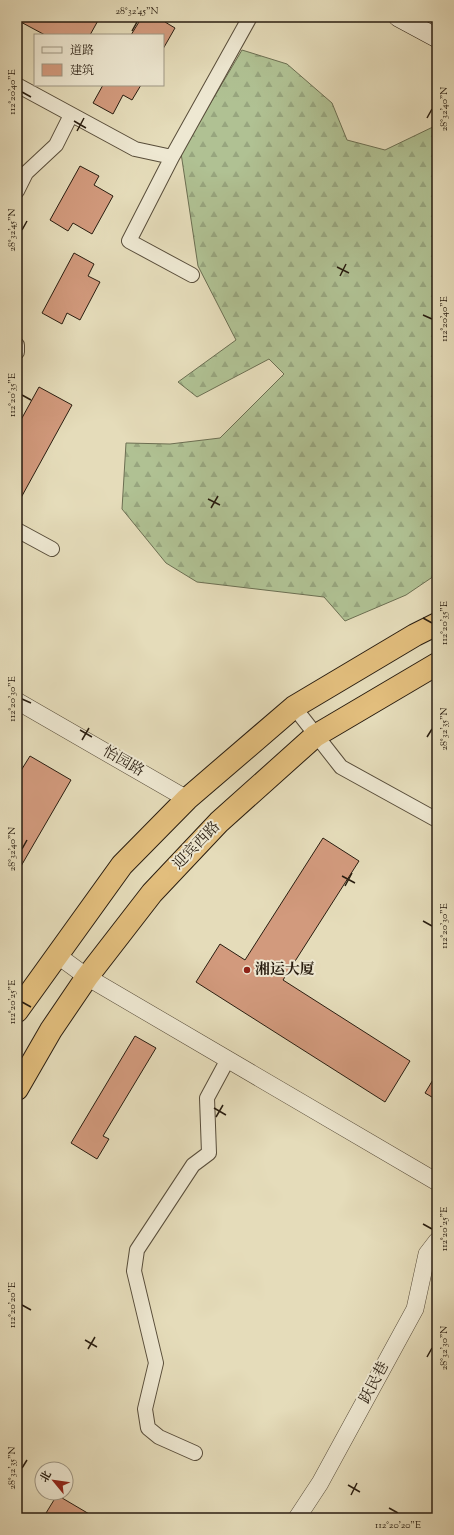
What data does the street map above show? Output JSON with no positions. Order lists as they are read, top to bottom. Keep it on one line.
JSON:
{"streets":{"highway":["迎宾西路"],"street":["怡园路","跃民巷"]},"places":["湘运大厦"],"legend":["道路","建筑"],"north":"top left","coordinates":["28°32'45\"N","112°20'40\"E","28°32'40\"N","112°20'35\"E","112°20'30\"E","28°32'35\"N","112°20'25\"E","112°20'20\"E","28°32'30\"N"]}
